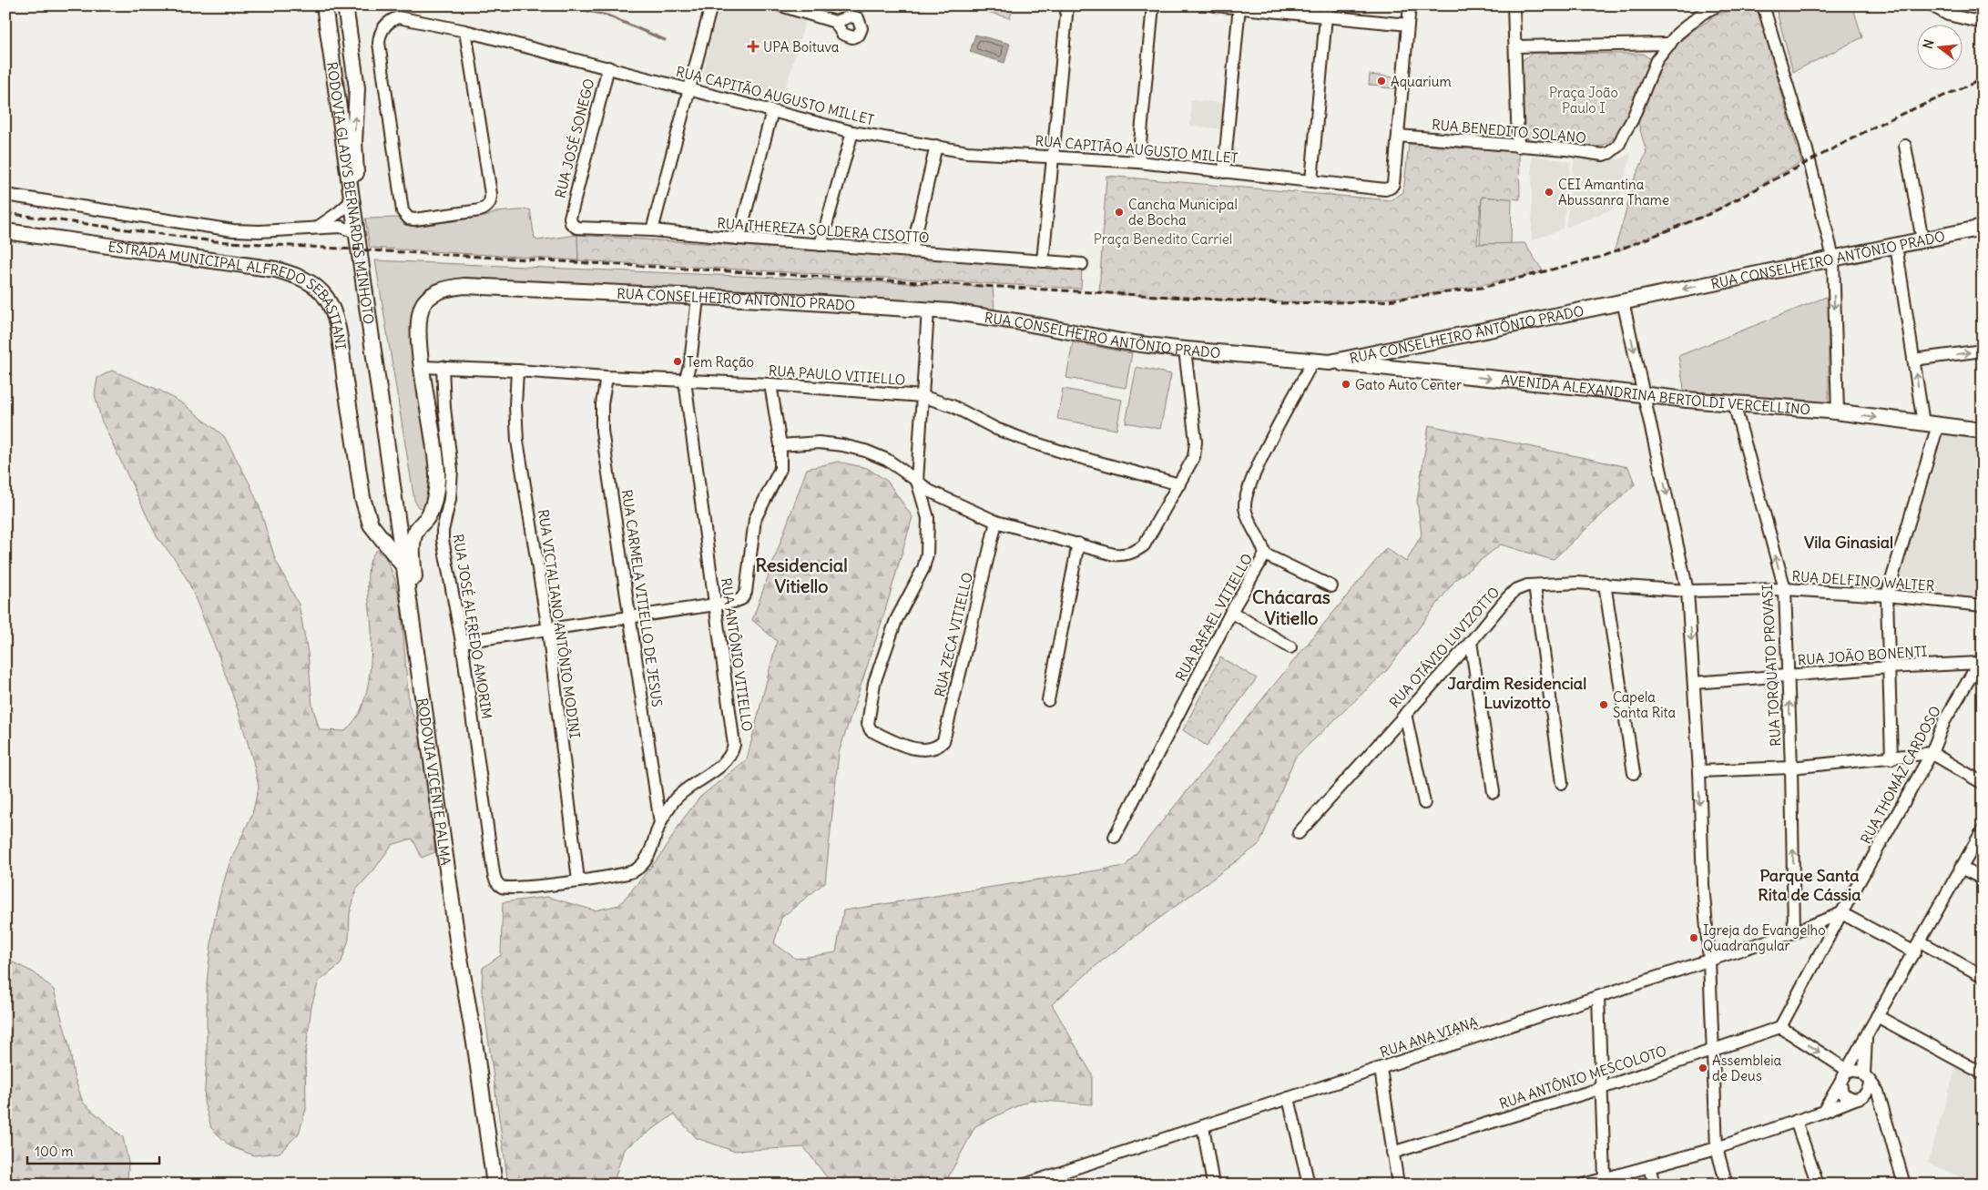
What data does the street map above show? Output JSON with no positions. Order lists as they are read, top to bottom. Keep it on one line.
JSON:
{"streets":{"main road":["RODOVIA GLADYS BERNARDES MINHOTO","RUA CONSELHEIRO ANTÔNIO PRADO","ESTRADA MUNICIPAL ALFREDO SEBASTIANI","AVENIDA ALEXANDRINA BERTOLDI VERCELLINO","RODOVIA VICENTE PALMA"],"street":["RUA CAPITÃO AUGUSTO MILLET","RUA BENEDITO SOLANO","RUA JOSÉ SONEGO","RUA THEREZA SOLDERA CISOTTO","RUA PAULO VITIELLO","RUA DELFINO WALTER","RUA CARMELA VITIELLO DE JESUS","RUA RAFAEL VITIELLO","RUA VICTALIANO ANTÔNIO MODINI","RUA JOSÉ ALFREDO AMORIM","RUA ZECA VITIELLO","RUA OTÁVIO LUVIZOTTO","RUA ANTÔNIO VITIELLO","RUA JOÃO BONENTI","RUA TORQUATO PROVASI","RUA THOMÁZ CARDOSO","RUA ANA VIANA","RUA ANTÔNIO MESCOLOTO"]},"crossings":[["RUA CAPITÃO AUGUSTO MILLET","RUA BENEDITO SOLANO"],["RUA CAPITÃO AUGUSTO MILLET","RUA JOSÉ SONEGO"],["RUA JOSÉ SONEGO","RUA THEREZA SOLDERA CISOTTO"],["RODOVIA GLADYS BERNARDES MINHOTO","RODOVIA VICENTE PALMA"],["RUA CONSELHEIRO ANTÔNIO PRADO","RUA PAULO VITIELLO"],["RUA CONSELHEIRO ANTÔNIO PRADO","AVENIDA ALEXANDRINA BERTOLDI VERCELLINO"],["RUA CONSELHEIRO ANTÔNIO PRADO","RUA RAFAEL VITIELLO"],["RUA CONSELHEIRO ANTÔNIO PRADO","RUA ANTÔNIO VITIELLO"],["ESTRADA MUNICIPAL ALFREDO SEBASTIANI","RODOVIA VICENTE PALMA"],["RUA PAULO VITIELLO","RUA CARMELA VITIELLO DE JESUS"],["RUA PAULO VITIELLO","RUA VICTALIANO ANTÔNIO MODINI"],["RUA PAULO VITIELLO","RUA JOSÉ ALFREDO AMORIM"],["RUA PAULO VITIELLO","RUA ANTÔNIO VITIELLO"],["AVENIDA ALEXANDRINA BERTOLDI VERCELLINO","RUA TORQUATO PROVASI"],["RUA DELFINO WALTER","RUA OTÁVIO LUVIZOTTO"],["RUA DELFINO WALTER","RUA TORQUATO PROVASI"],["RUA CARMELA VITIELLO DE JESUS","RUA ANTÔNIO VITIELLO"],["RUA VICTALIANO ANTÔNIO MODINI","RUA ANTÔNIO VITIELLO"],["RUA JOSÉ ALFREDO AMORIM","RUA ANTÔNIO VITIELLO"],["RUA JOÃO BONENTI","RUA TORQUATO PROVASI"],["RUA JOÃO BONENTI","RUA THOMÁZ CARDOSO"],["RUA TORQUATO PROVASI","RUA ANA VIANA"],["RUA THOMÁZ CARDOSO","RUA ANA VIANA"],["RUA THOMÁZ CARDOSO","RUA ANTÔNIO MESCOLOTO"]],"one_way":["AVENIDA ALEXANDRINA BERTOLDI VERCELLINO"],"districts":["Vila Ginasial","Residencial Vitiello","Chácaras Vitiello","Jardim Residencial Luvizotto","Parque Santa Rita de Cássia"],"parks":["Praça João Paulo I","Praça Benedito Carriel"],"places":{"health":["UPA Boituva"],"other":["Aquarium","CEI Amantina Abussanra Thame","Cancha Municipal de Bocha","Tem Ração","Gato Auto Center","Capela Santa Rita","Igreja do Evangelho Quadrangular","Assembleia de Deus"]},"scale_bar":"100 m","north":"left"}
